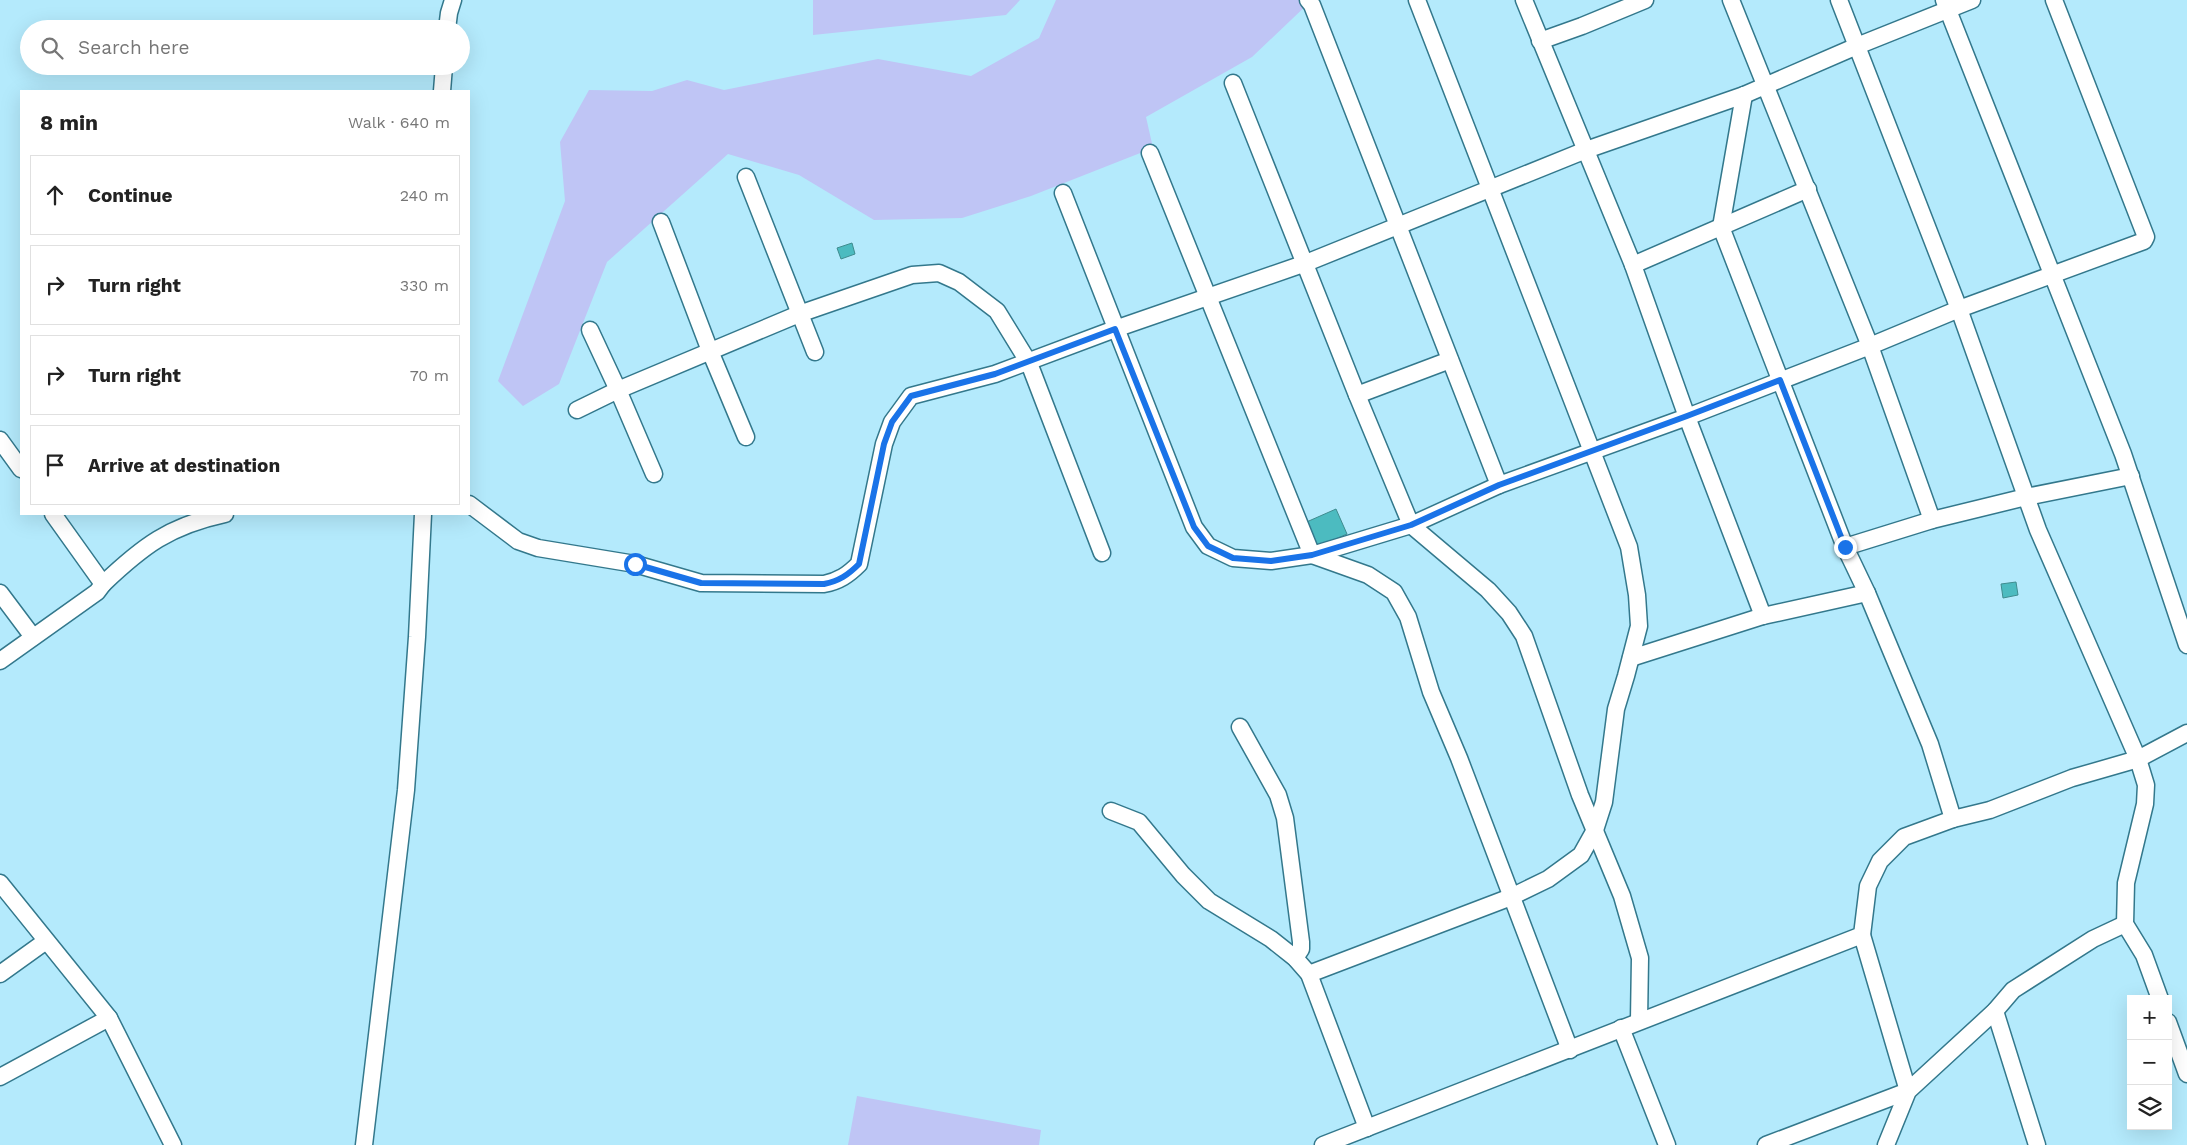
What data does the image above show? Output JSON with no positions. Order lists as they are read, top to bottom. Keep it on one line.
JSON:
{"page":{"search":"Search here","heading":["8 min","Walk · 640 m"],"list":[["Continue","240 m"],["Turn right","330 m"],["Turn right","70 m"],"Arrive at destination"],"map_buttons":["+","−"]}}
